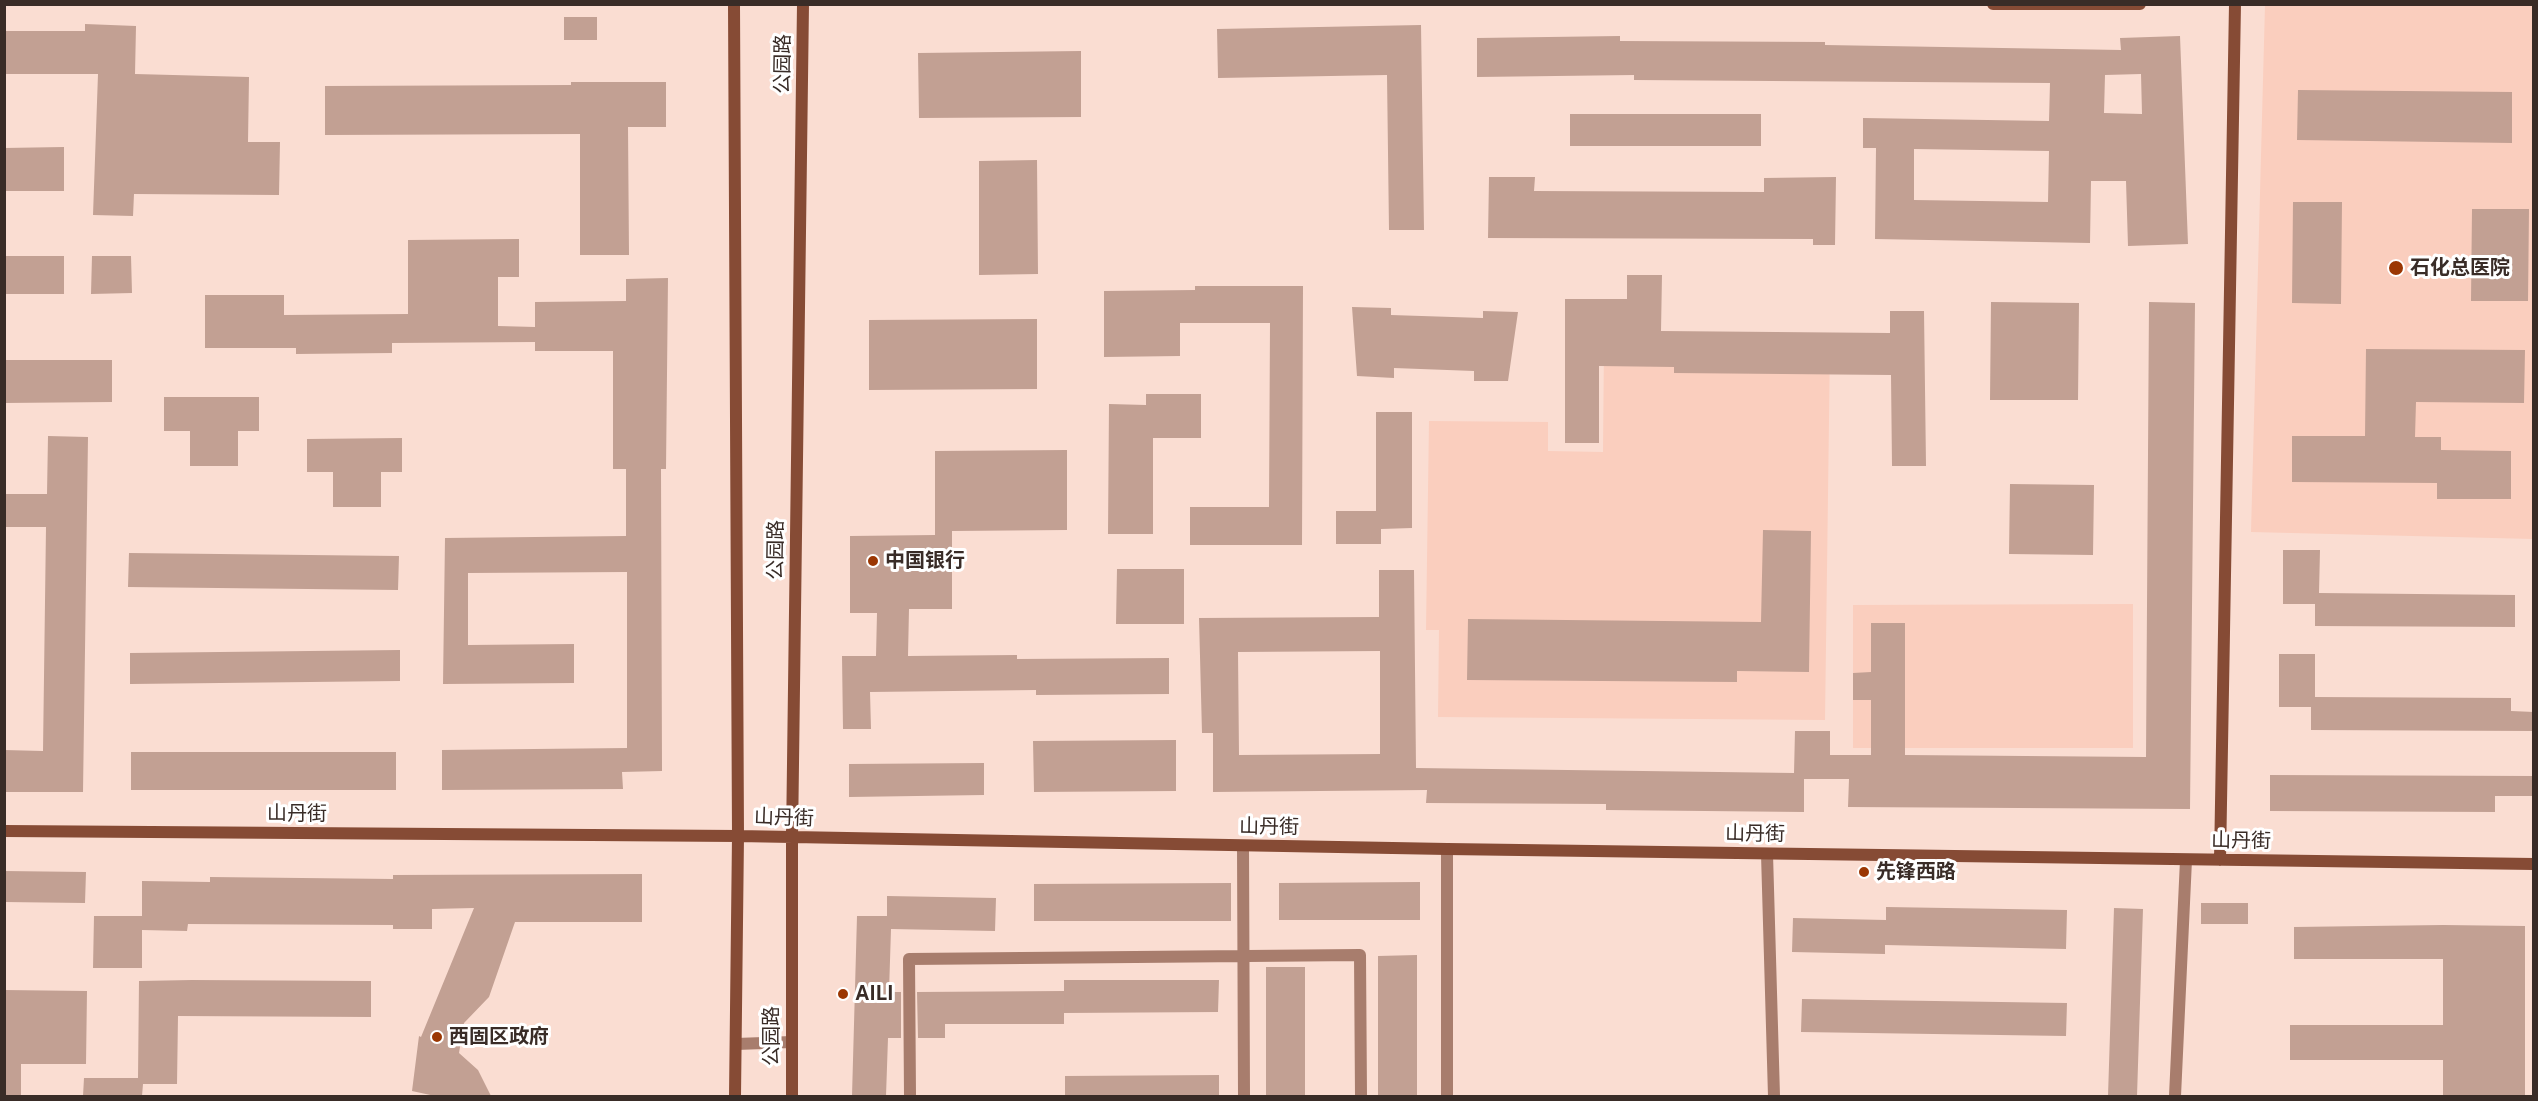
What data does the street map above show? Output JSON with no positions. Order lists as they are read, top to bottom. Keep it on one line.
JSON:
{"streets":{"street":["公园路","山丹街"]},"crossings":[["公园路","山丹街"]],"places":["石化总医院","中国银行","先锋西路","AILI","西固区政府"]}
